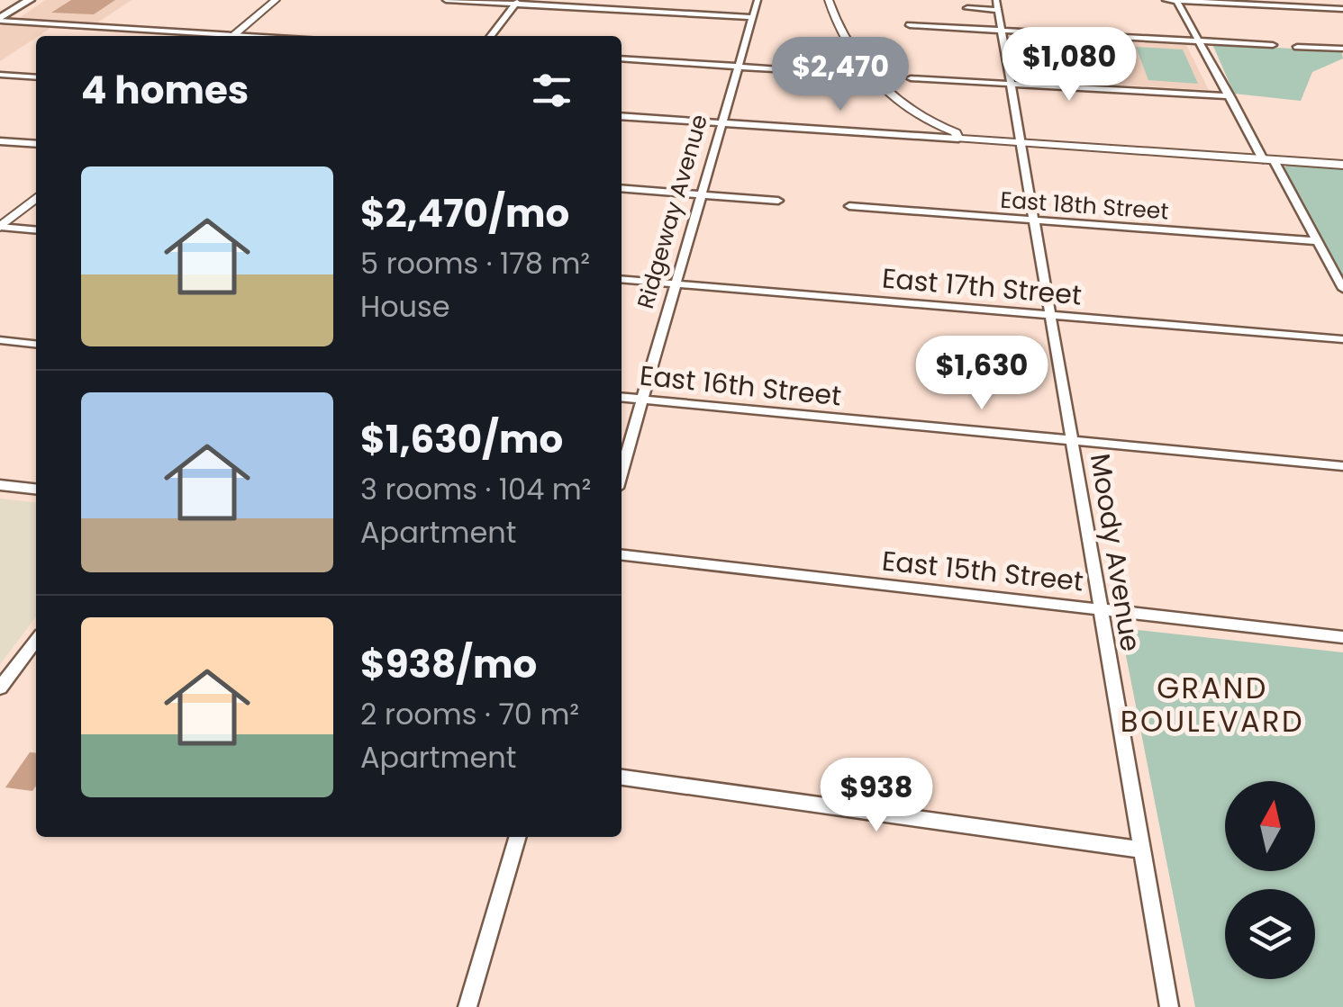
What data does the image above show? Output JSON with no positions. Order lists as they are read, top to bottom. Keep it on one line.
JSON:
{"streets":{"street":["East 18th Street","Ridgeway Avenue","East 17th Street","East 16th Street","Moody Avenue","East 15th Street"]},"crossings":[["East 18th Street","Moody Avenue"],["Ridgeway Avenue","East 17th Street"],["Ridgeway Avenue","East 16th Street"],["East 17th Street","Moody Avenue"],["East 16th Street","Moody Avenue"],["Moody Avenue","East 15th Street"]],"districts":["GRAND BOULEVARD"],"north":"top","page":{"price":["$1,080","$2,470","$1,630","$938"],"heading":"4 homes","list":[{"name":"$2,470/mo","note":"5 rooms · 178 m² · House"},{"name":"$1,630/mo","note":"3 rooms · 104 m² · Apartment"},{"name":"$938/mo","note":"2 rooms · 70 m² · Apartment"}]}}
